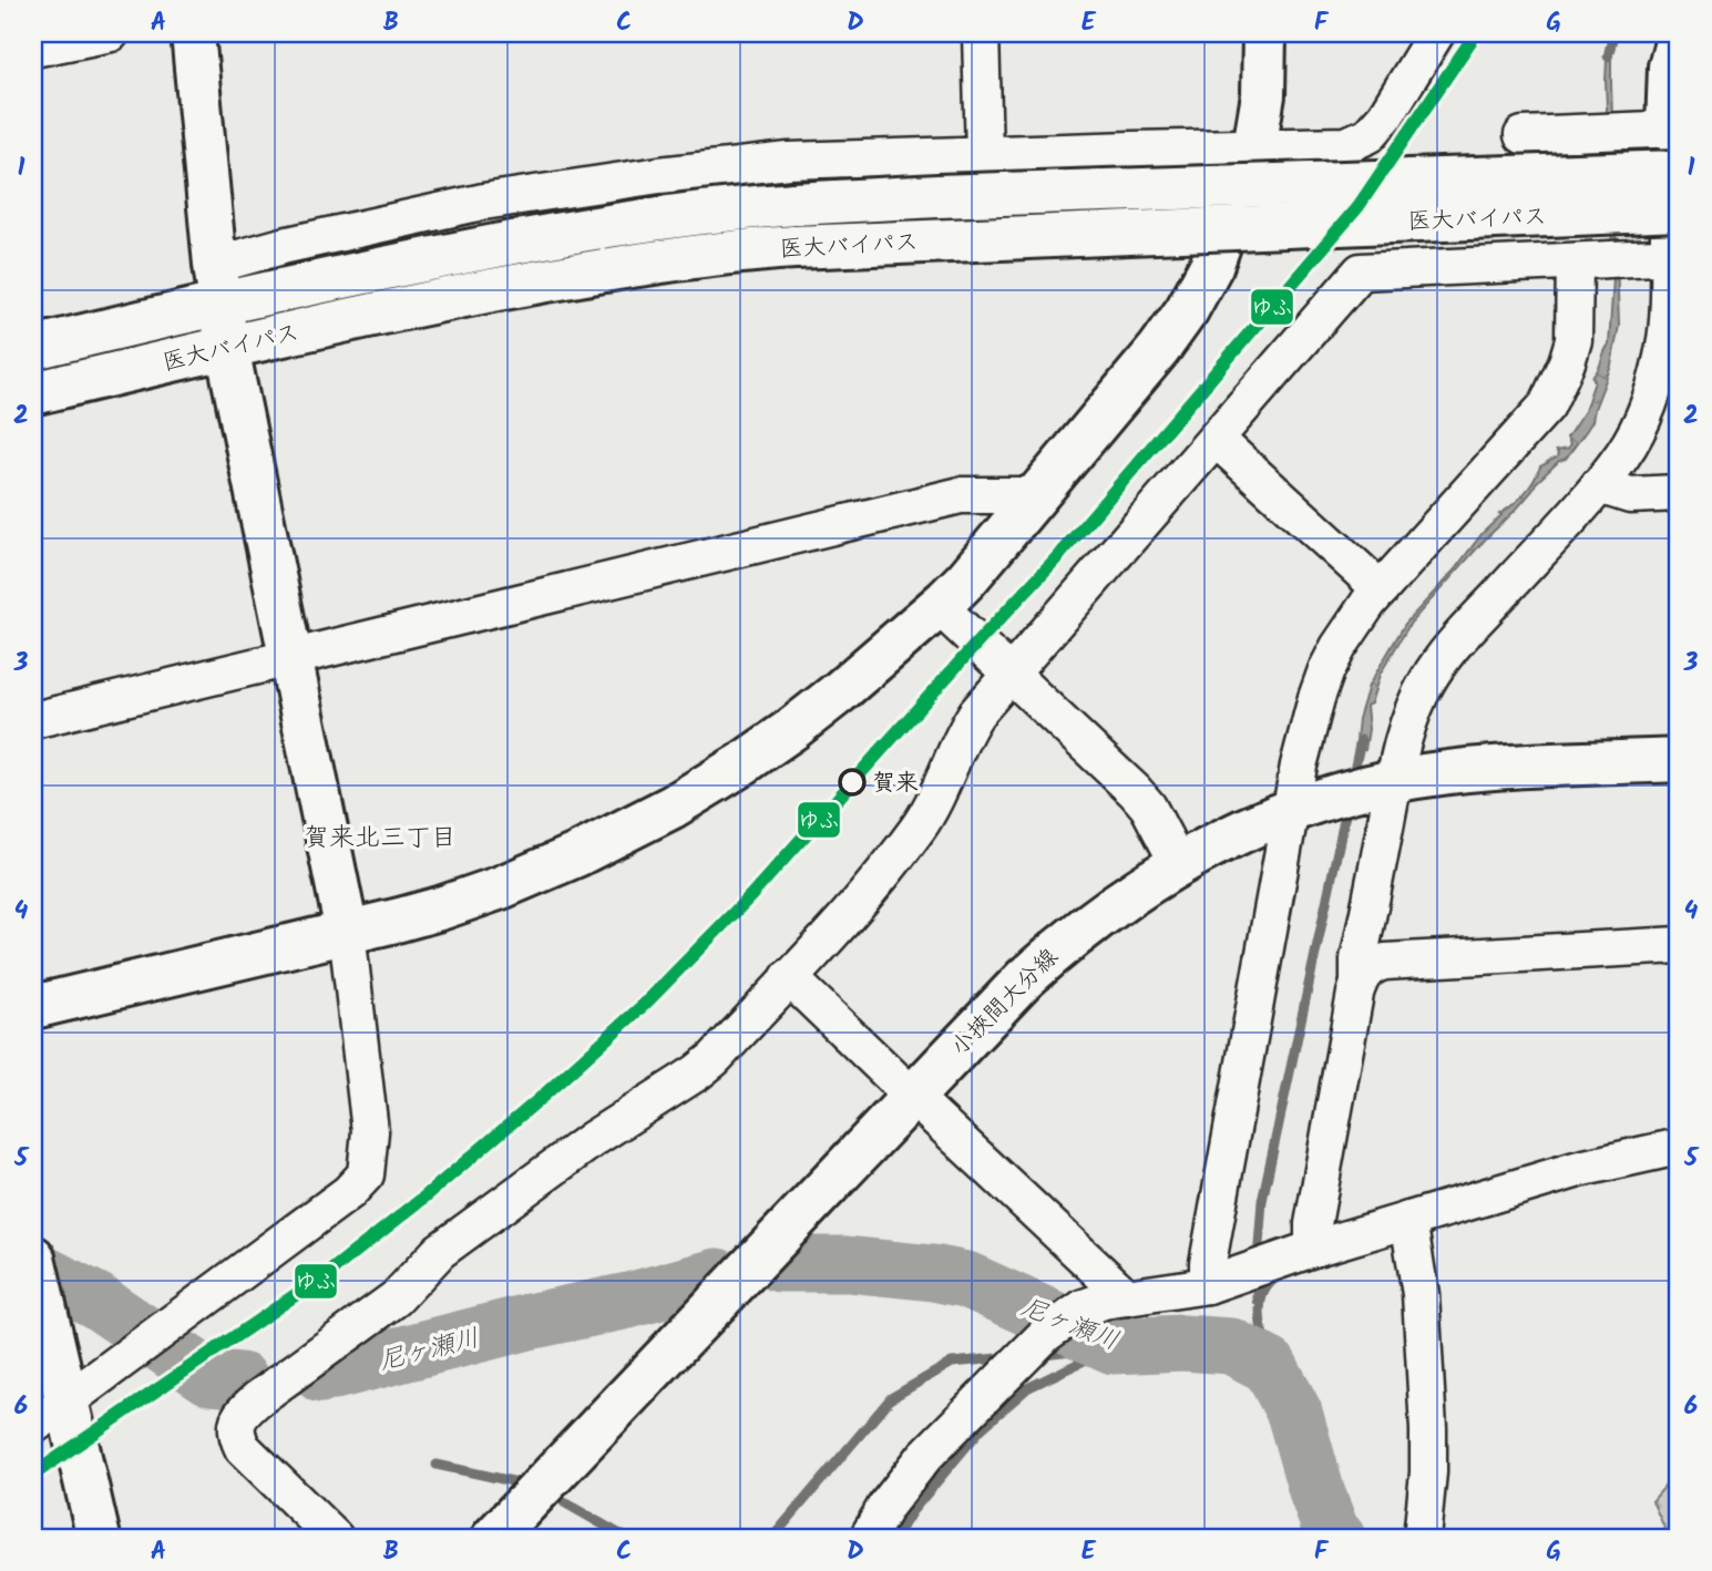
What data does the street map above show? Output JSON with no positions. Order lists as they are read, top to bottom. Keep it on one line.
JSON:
{"streets":{"main road":["医大バイパス","小挾間大分線"]},"districts":["賀来北三丁目"],"water":["尼ヶ瀬川"],"places":["賀来"],"lines":["transit line ゆふ"],"grid":{"columns":["A","B","C","D","E","F","G"],"rows":["1","2","3","4","5","6"]}}
